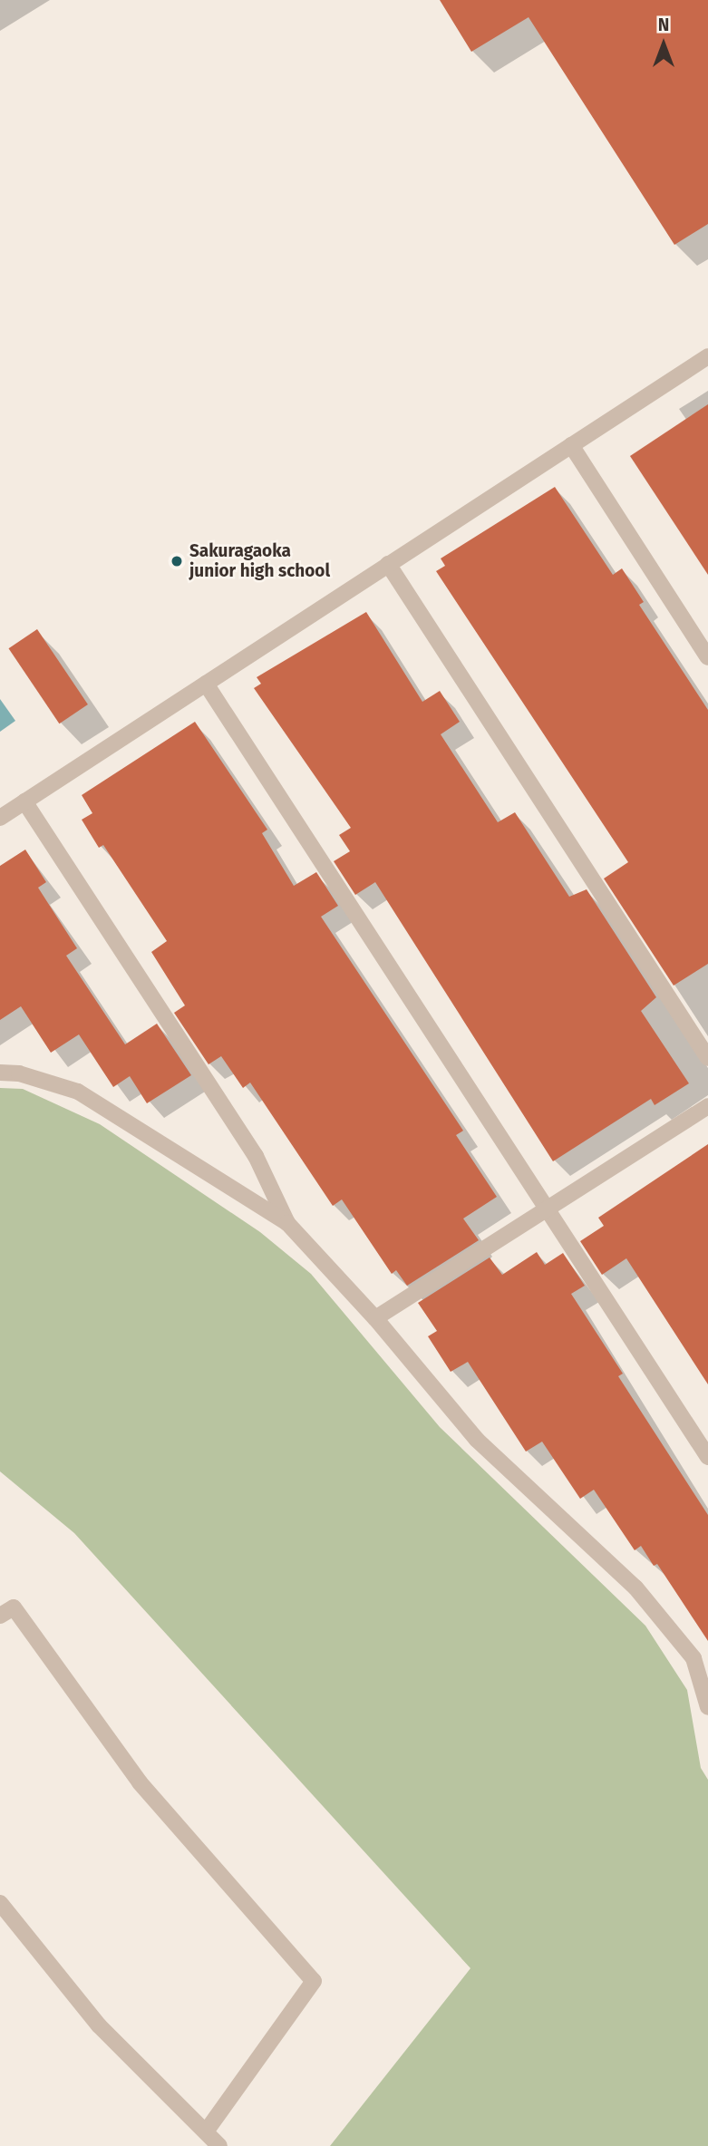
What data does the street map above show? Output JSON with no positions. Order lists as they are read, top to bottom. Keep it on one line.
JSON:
{"places":["Sakuragaoka junior high school"],"north":"top"}
